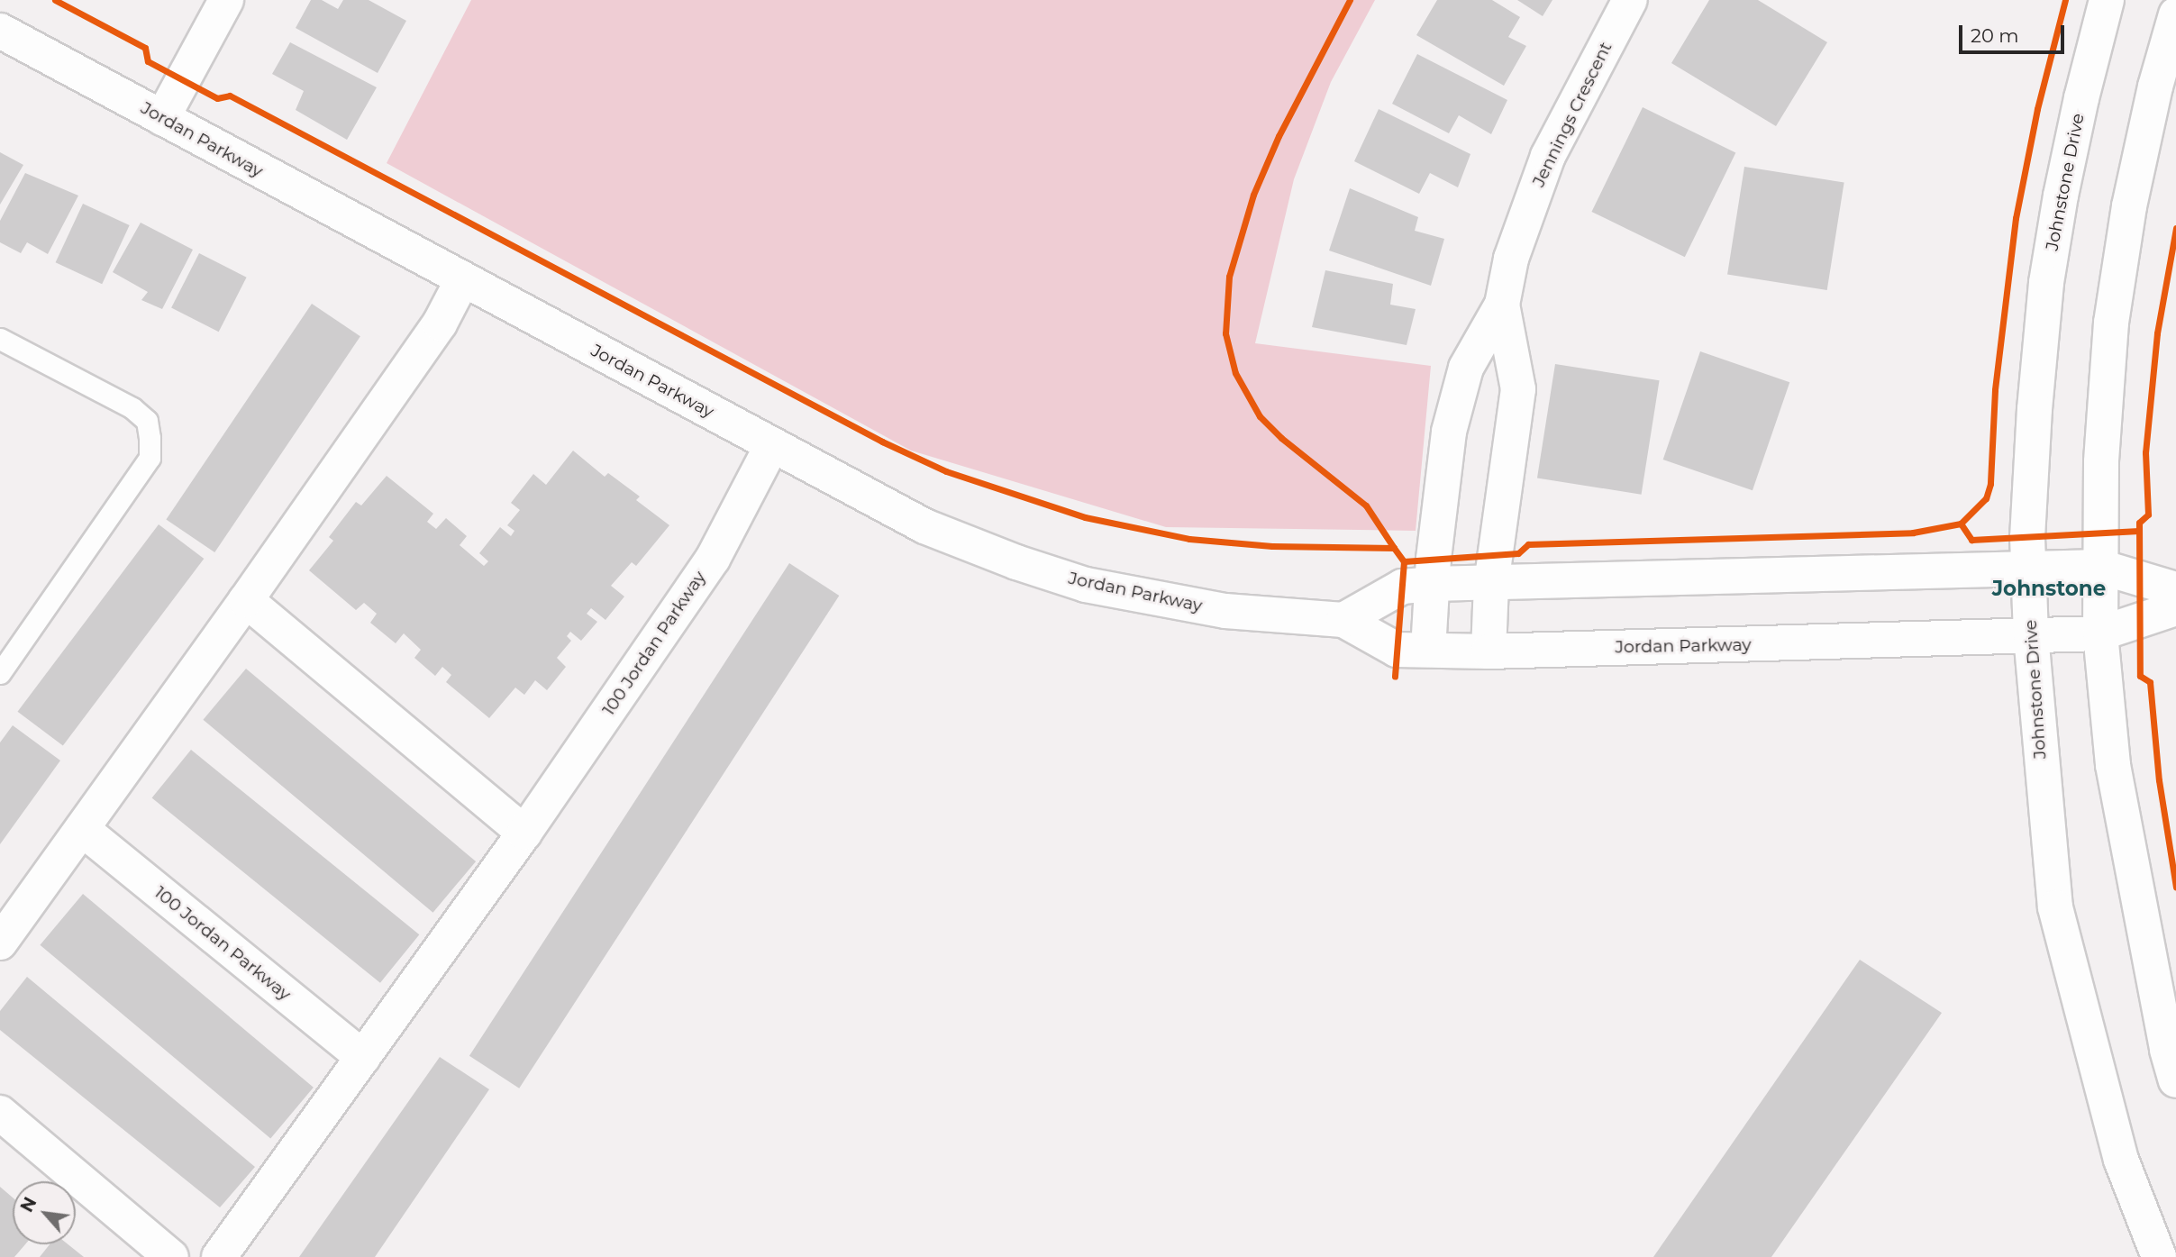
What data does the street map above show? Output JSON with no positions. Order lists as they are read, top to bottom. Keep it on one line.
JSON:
{"streets":{"street":["Jennings Crescent","Jordan Parkway","Johnstone Drive","100 Jordan Parkway"]},"crossings":[["Jennings Crescent","Jordan Parkway"],["Jordan Parkway","Johnstone Drive"],["Jordan Parkway","100 Jordan Parkway"]],"districts":["Johnstone"],"scale_bar":"20 m","north":"top left"}
